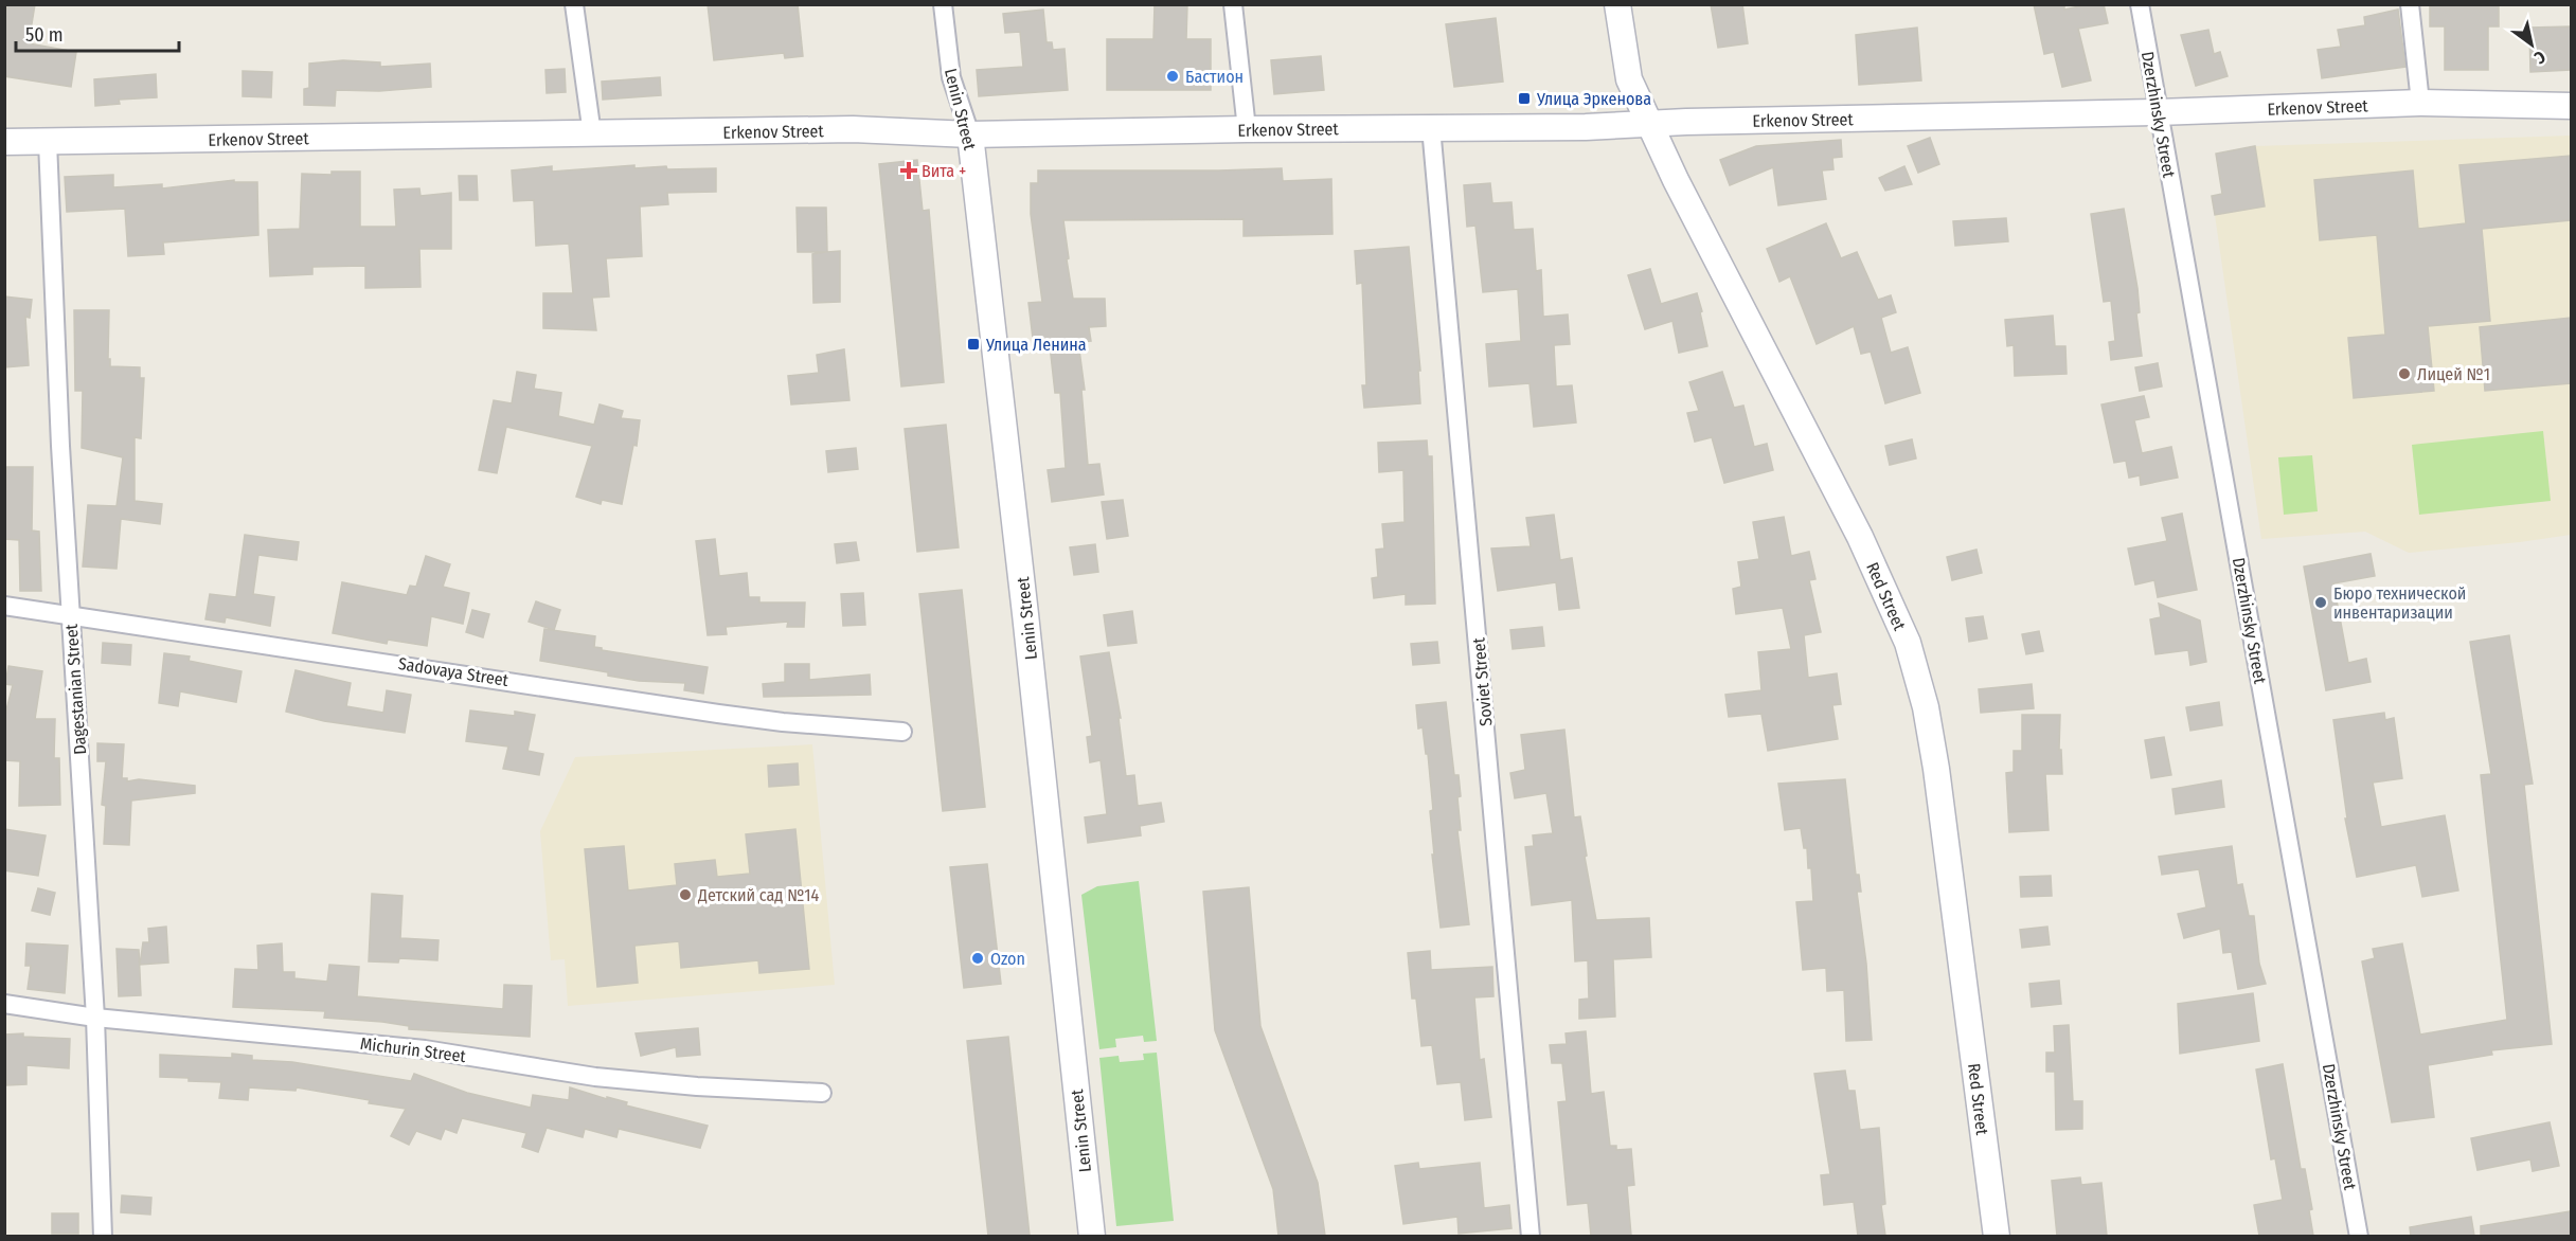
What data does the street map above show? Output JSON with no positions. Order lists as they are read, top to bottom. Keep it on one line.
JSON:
{"streets":{"street":["Erkenov Street","Lenin Street","Dzerzhinsky Street","Red Street","Sadovaya Street","Soviet Street","Dagestanian Street","Michurin Street"]},"crossings":[["Erkenov Street","Lenin Street"],["Erkenov Street","Dzerzhinsky Street"],["Erkenov Street","Red Street"],["Erkenov Street","Soviet Street"],["Erkenov Street","Dagestanian Street"],["Sadovaya Street","Dagestanian Street"],["Dagestanian Street","Michurin Street"]],"places":{"other":["Бастион","Лицей №1","Бюро технической инвентаризации","Детский сад №14","Ozon"],"transit":["Улица Эркенова","Улица Ленина"],"health":["Вита +"]},"scale_bar":"50 m","north":"bottom right"}
